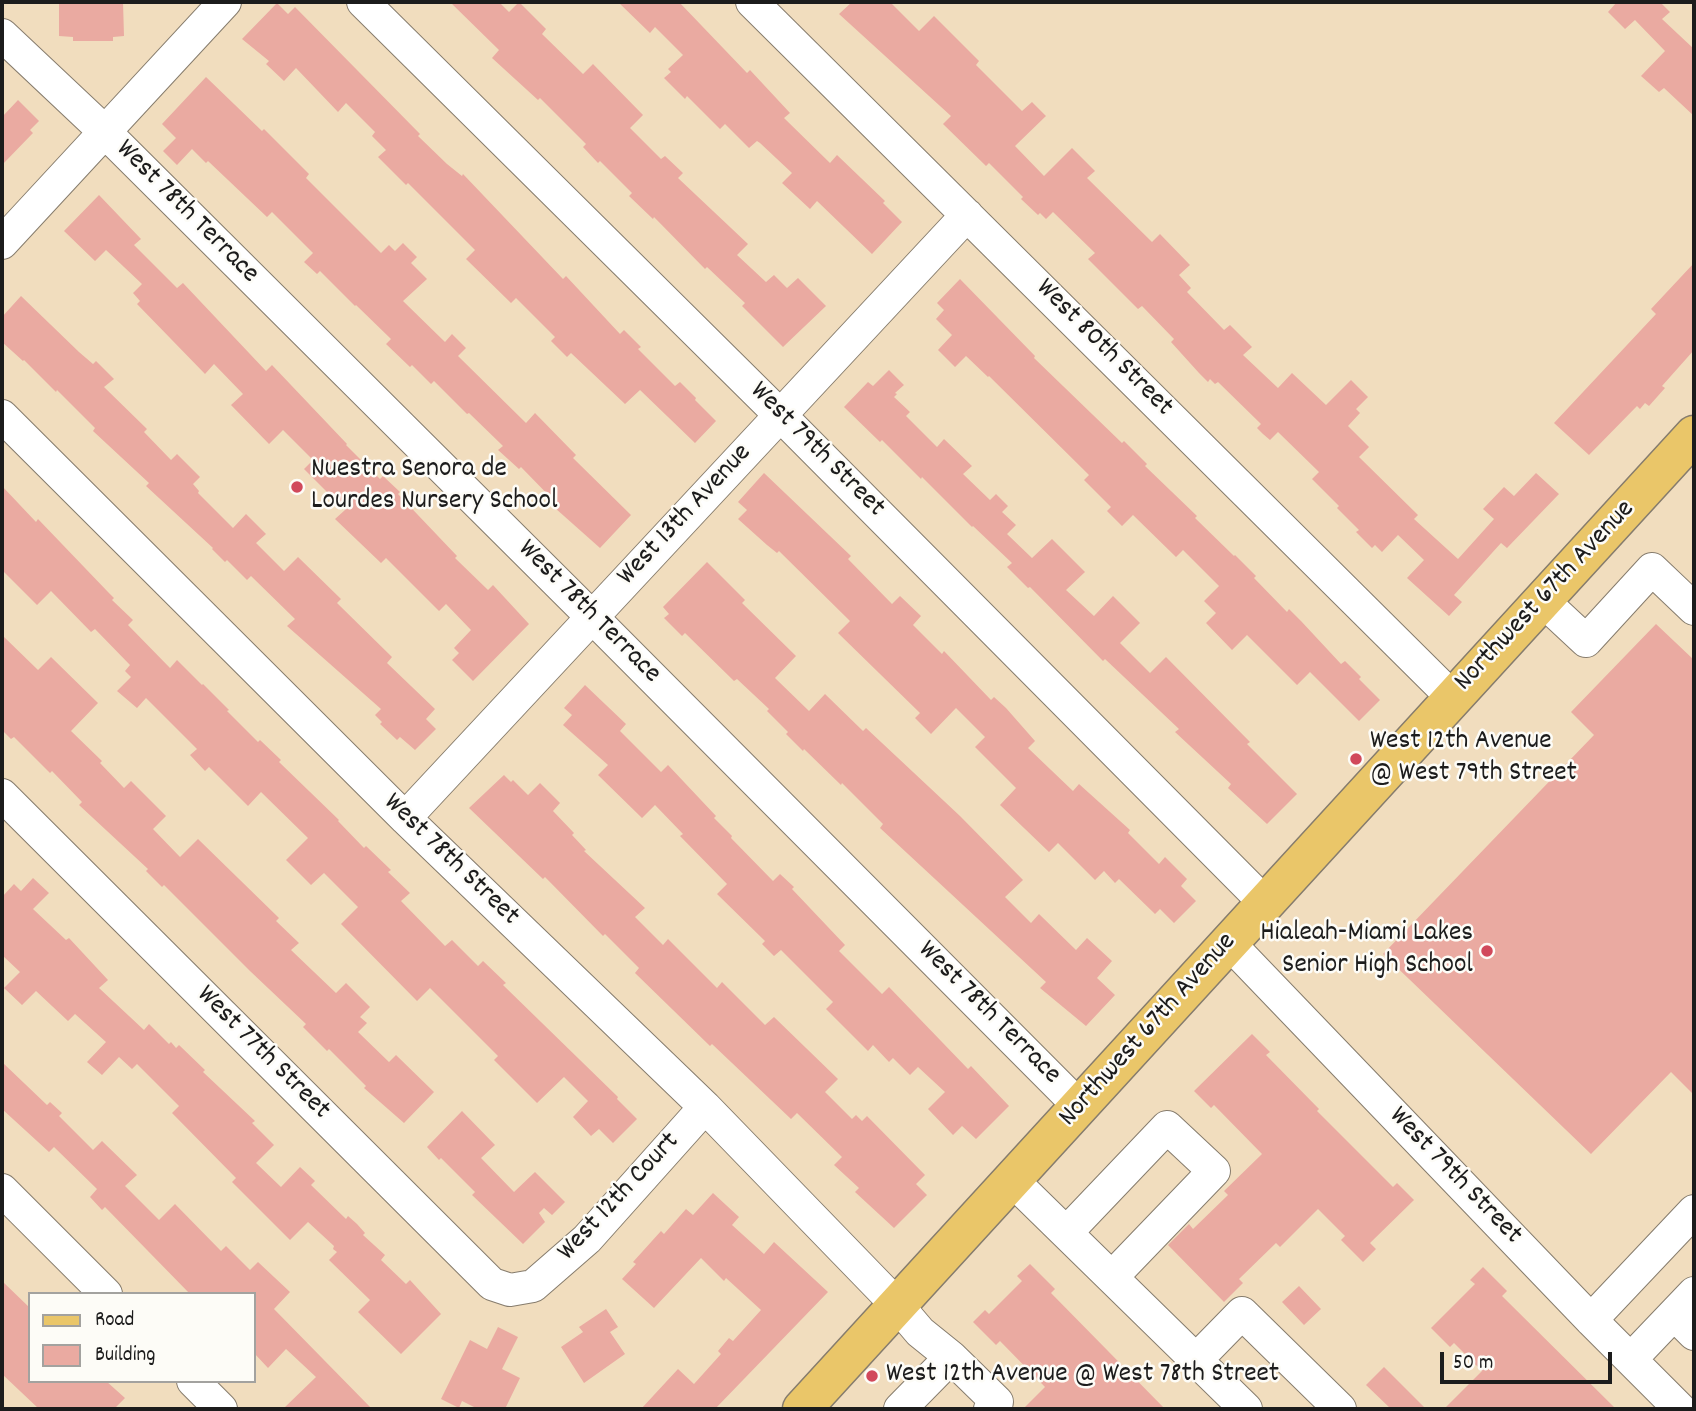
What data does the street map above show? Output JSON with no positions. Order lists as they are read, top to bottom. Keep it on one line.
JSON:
{"streets":{"main road":["Northwest 67th Avenue"],"street":["West 78th Terrace","West 80th Street","West 79th Street","West 13th Avenue","West 78th Street","West 77th Street","West 12th Court"]},"crossings":[["West 78th Terrace","West 13th Avenue"],["West 78th Terrace","Northwest 67th Avenue"],["West 80th Street","West 13th Avenue"],["West 80th Street","Northwest 67th Avenue"],["West 79th Street","West 13th Avenue"],["West 79th Street","Northwest 67th Avenue"],["West 13th Avenue","West 78th Street"],["Northwest 67th Avenue","West 78th Street"],["West 78th Street","West 12th Court"],["West 77th Street","West 12th Court"]],"places":["Nuestra Senora de Lourdes Nursery School","West 12th Avenue @ West 79th Street","Hialeah-Miami Lakes Senior High School","West 12th Avenue @ West 78th Street"],"legend":["Road","Building"],"scale_bar":"50 m"}
